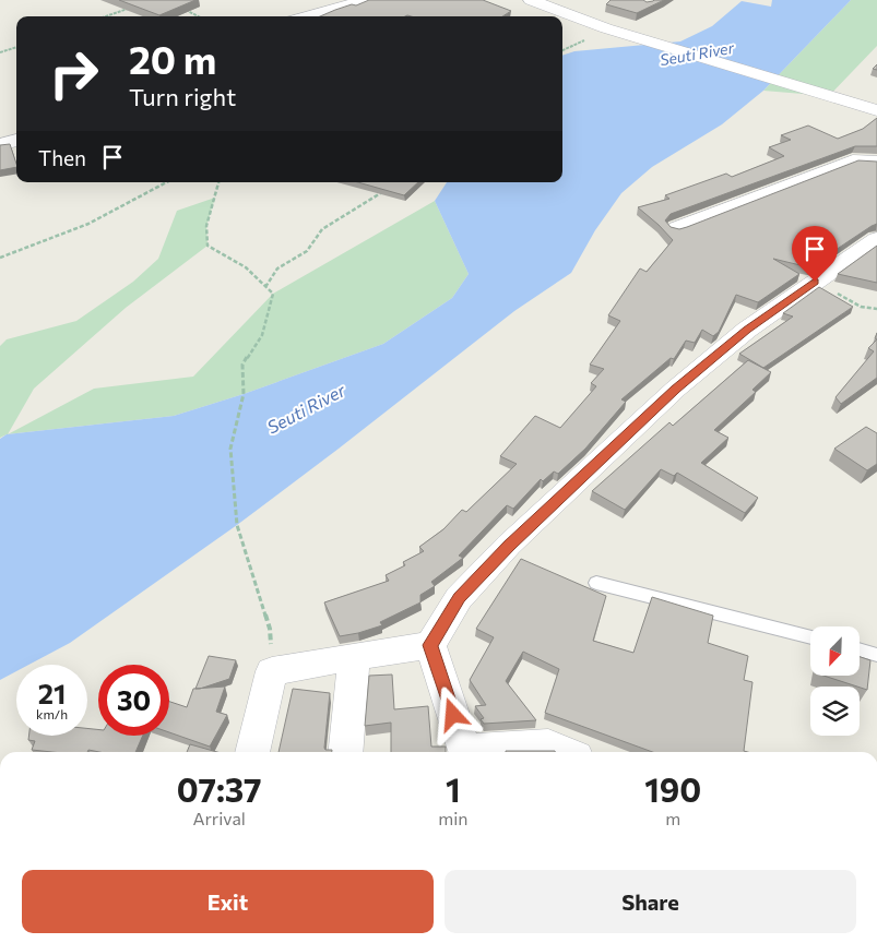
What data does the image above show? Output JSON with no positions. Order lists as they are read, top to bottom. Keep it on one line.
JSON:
{"water":["Seuti River"],"north":"bottom left","page":{"turn":["20 m","Turn right"],"then":"Then","speed":"21 km/h","limit":"30","eta":["07:37","Arrival","1","min","190","m"],"buttons":["Exit","Share"]}}
